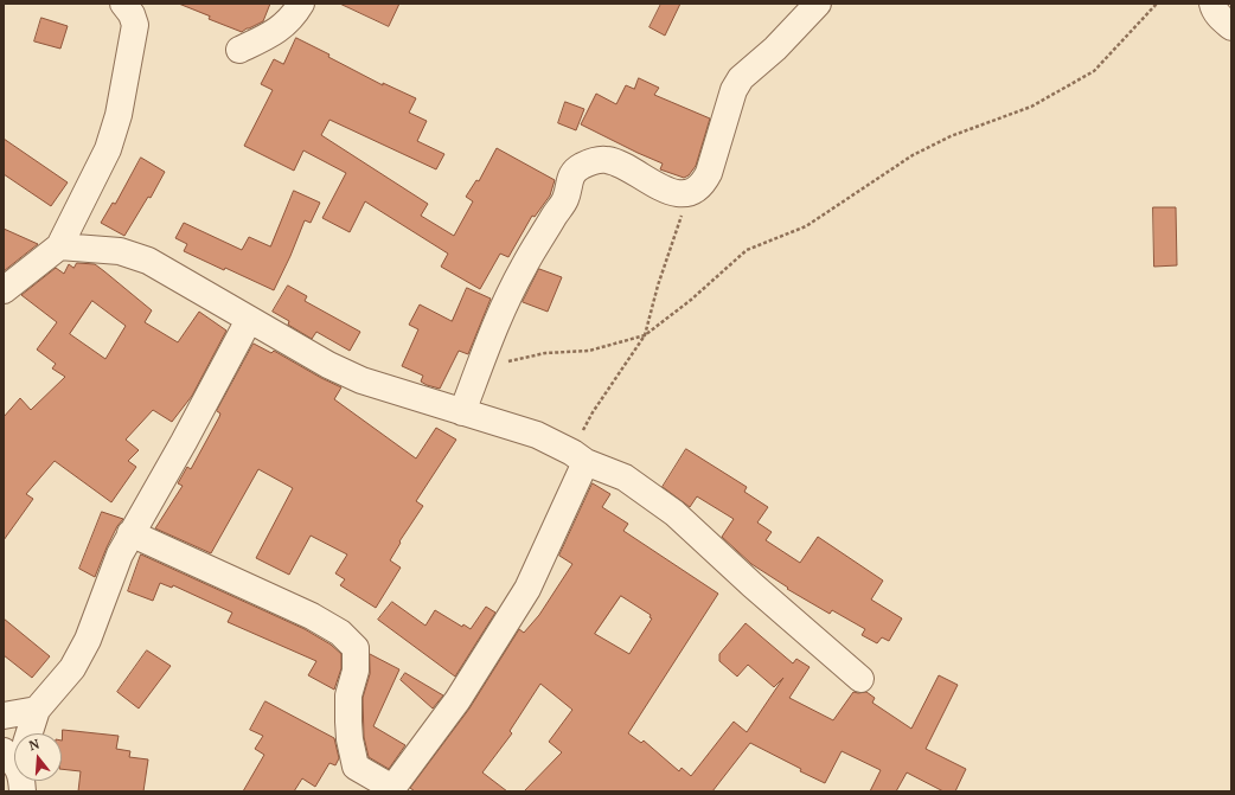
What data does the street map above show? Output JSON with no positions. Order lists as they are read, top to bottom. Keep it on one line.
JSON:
{"north":"top"}
